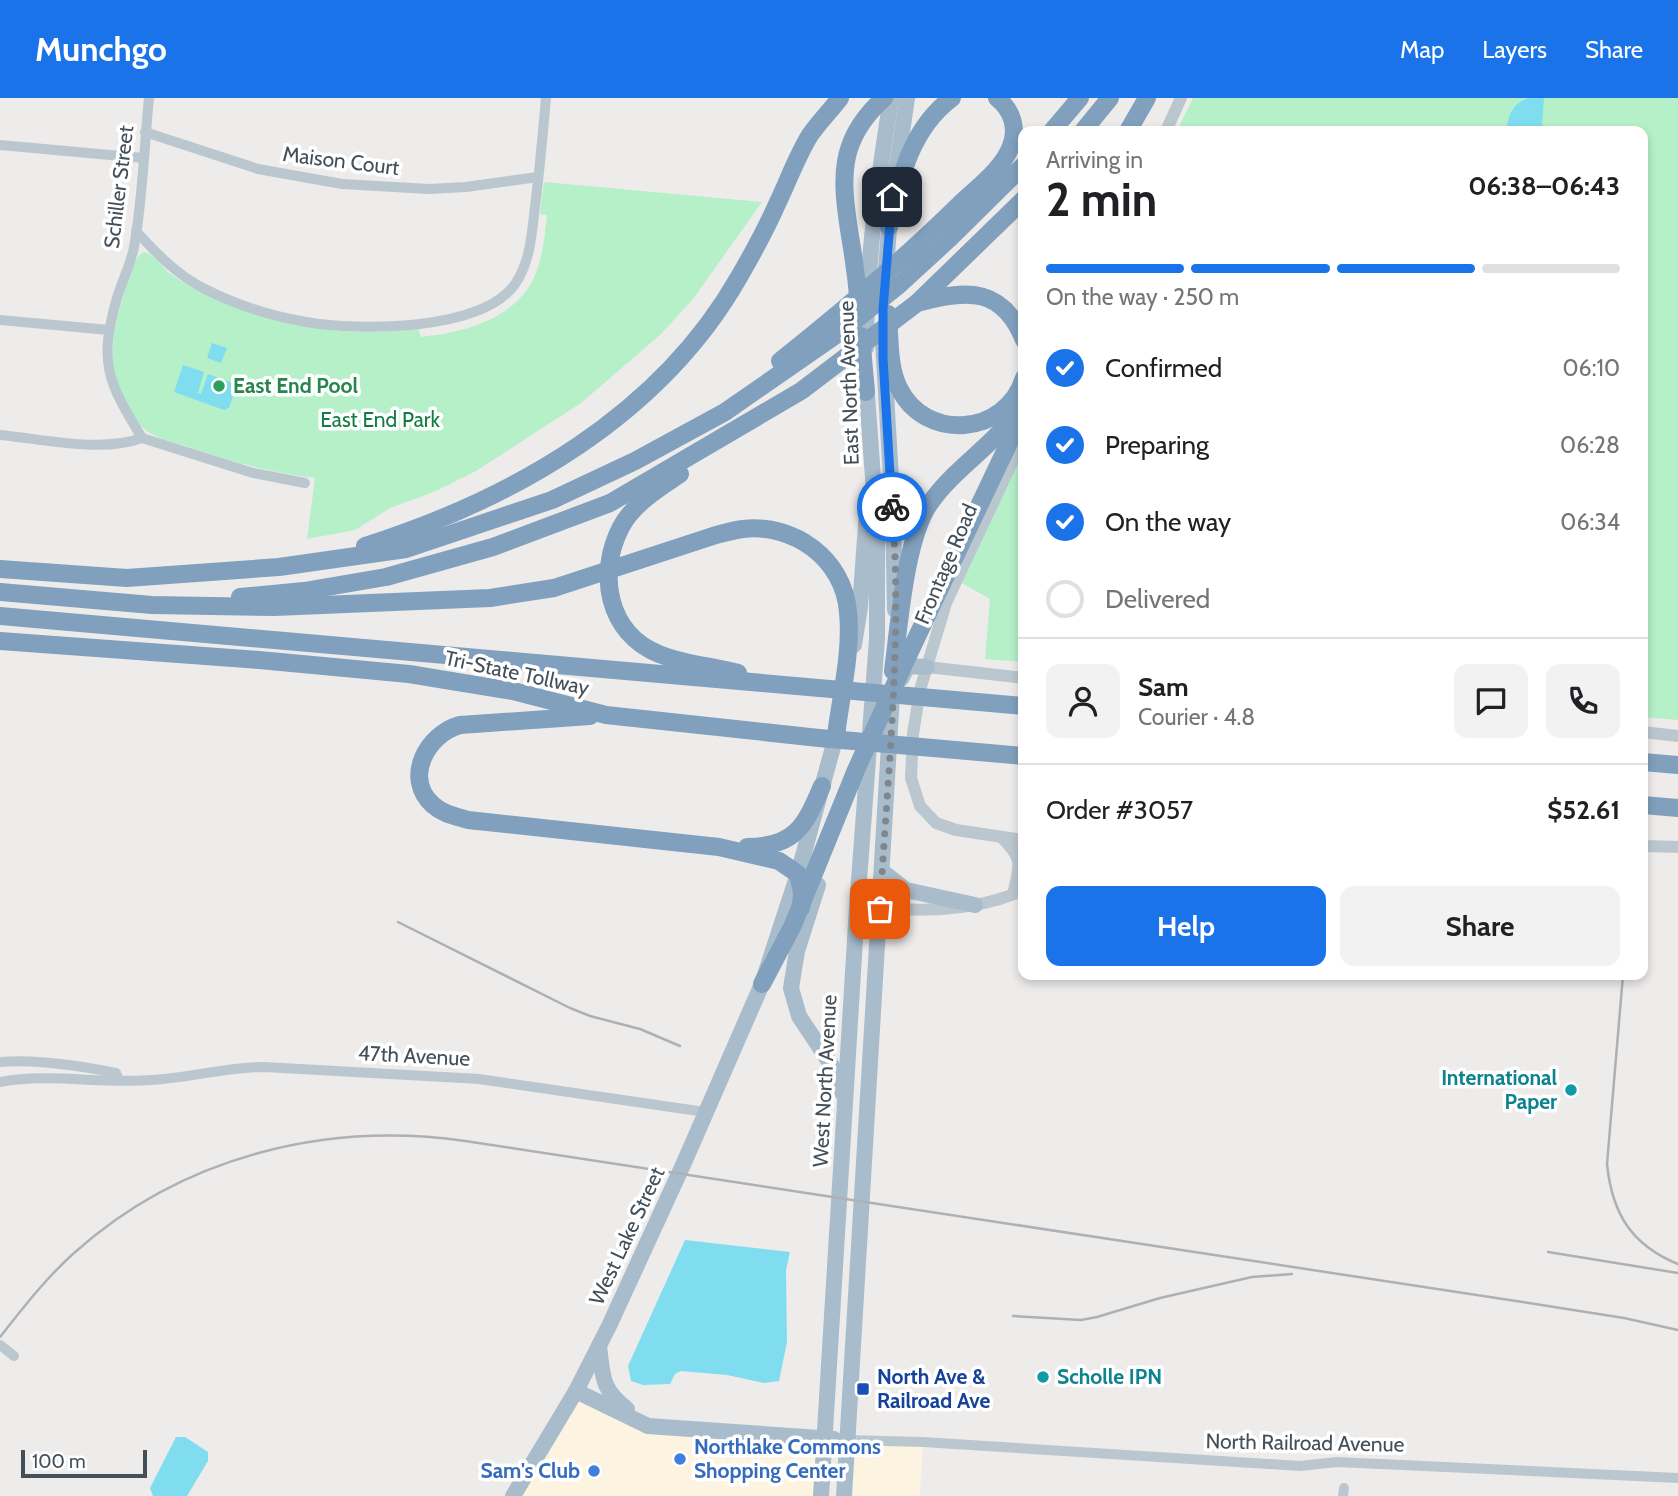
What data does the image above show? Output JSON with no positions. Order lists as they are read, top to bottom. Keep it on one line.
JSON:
{"streets":{"highway":["Tri-State Tollway"],"main road":["East North Avenue","West North Avenue","West Lake Street"],"street":["Maison Court","Schiller Street","Frontage Road","47th Avenue","North Railroad Avenue"]},"crossings":[["Maison Court","Schiller Street"],["East North Avenue","West North Avenue"],["East North Avenue","West Lake Street"],["Tri-State Tollway","West Lake Street"],["47th Avenue","West Lake Street"],["West North Avenue","North Railroad Avenue"]],"parks":["East End Park"],"places":{"other":["East End Pool","International Paper","Scholle IPN","Northlake Commons Shopping Center","Sam's Club"],"transit":["North Ave & Railroad Ave"]},"scale_bar":"100 m","page":{"header":"Munchgo","nav":["Map","Layers","Share"],"heading":["2 min","Arriving in","06:38–06:43"],"panel":["Sam","Courier · 4.8","Order #3057","$52.61"],"bar":"On the way · 250 m","list":[["Confirmed","06:10"],["Preparing","06:28"],["On the way","06:34"],"Delivered"],"buttons":["Help","Share"],"scale":"100 m"}}
